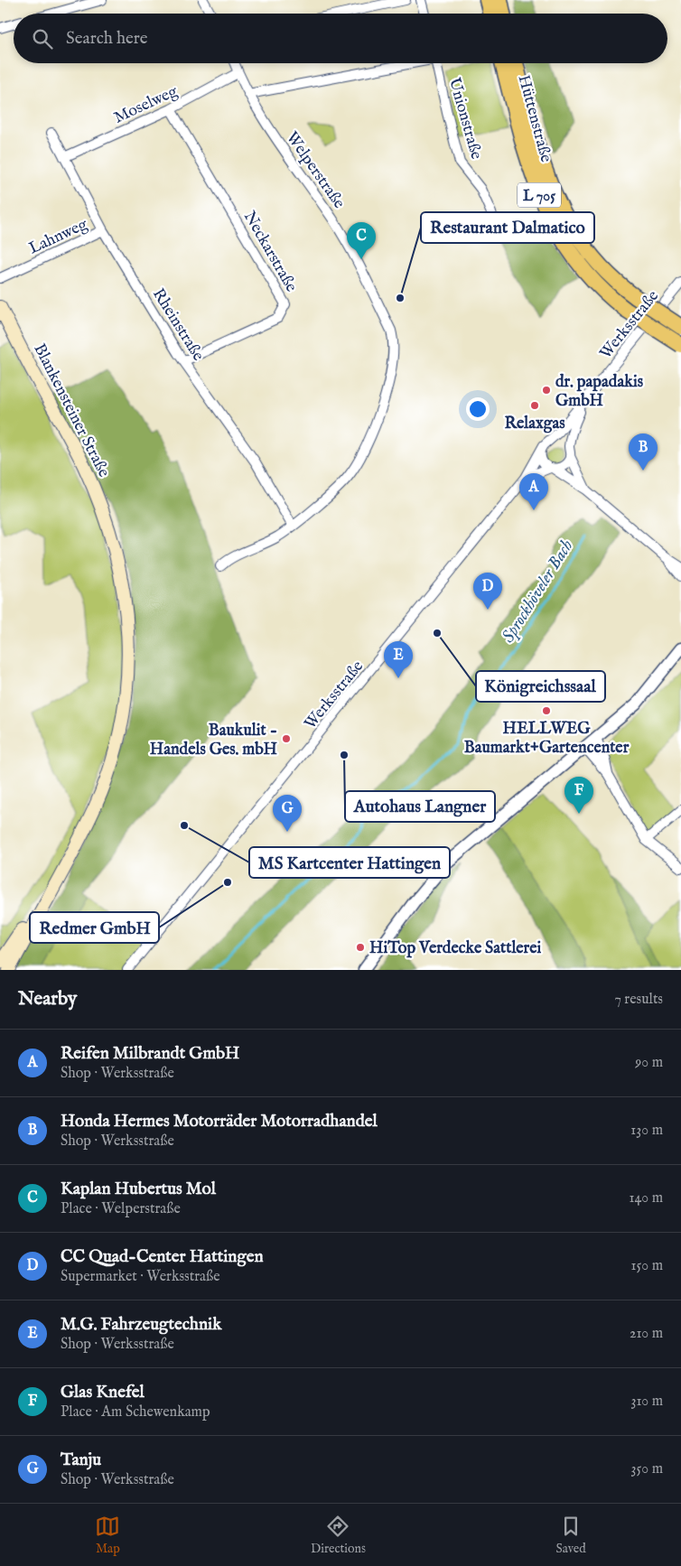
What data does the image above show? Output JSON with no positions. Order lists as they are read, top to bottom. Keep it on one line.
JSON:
{"streets":{"main road":["Hüttenstraße","L 705","Blankensteiner Straße"],"street":["Moselweg","Unionstraße","Welperstraße","Lahnweg","Neckarstraße","Rheinstraße","Werksstraße"]},"crossings":[["Moselweg","Welperstraße"],["Moselweg","Neckarstraße"],["Moselweg","Rheinstraße"],["Unionstraße","Welperstraße"],["Welperstraße","Rheinstraße"],["Lahnweg","Rheinstraße"],["Neckarstraße","Rheinstraße"]],"water":["Sprockhöveler Bach"],"places":["Restaurant Dalmatico","dr. papadakis GmbH","Relaxgas","Königreichssaal","HELLWEG Baumarkt+Gartencenter","Baukulit - Handels Ges. mbH","Autohaus Langner","MS Kartcenter Hattingen","Redmer GmbH","HiTop Verdecke Sattlerei"],"page":{"search":"Search here","pins":["C","B","A","D","E","F","G"],"heading":["Nearby","7 results"],"list":[{"mark":"A","name":"Reifen Milbrandt GmbH","note":"Shop · Werksstraße","value":"90 m"},{"mark":"B","name":"Honda Hermes Motorräder Motorradhandel","note":"Shop · Werksstraße","value":"130 m"},{"mark":"C","name":"Kaplan Hubertus Mol","note":"Place · Welperstraße","value":"140 m"},{"mark":"D","name":"CC Quad-Center Hattingen","note":"Supermarket · Werksstraße","value":"150 m"},{"mark":"E","name":"M.G. Fahrzeugtechnik","note":"Shop · Werksstraße","value":"210 m"},{"mark":"F","name":"Glas Knefel","note":"Place · Am Schewenkamp","value":"310 m"},{"mark":"G","name":"Tanju","note":"Shop · Werksstraße","value":"350 m"}],"nav":["Map","Directions","Saved"]}}
